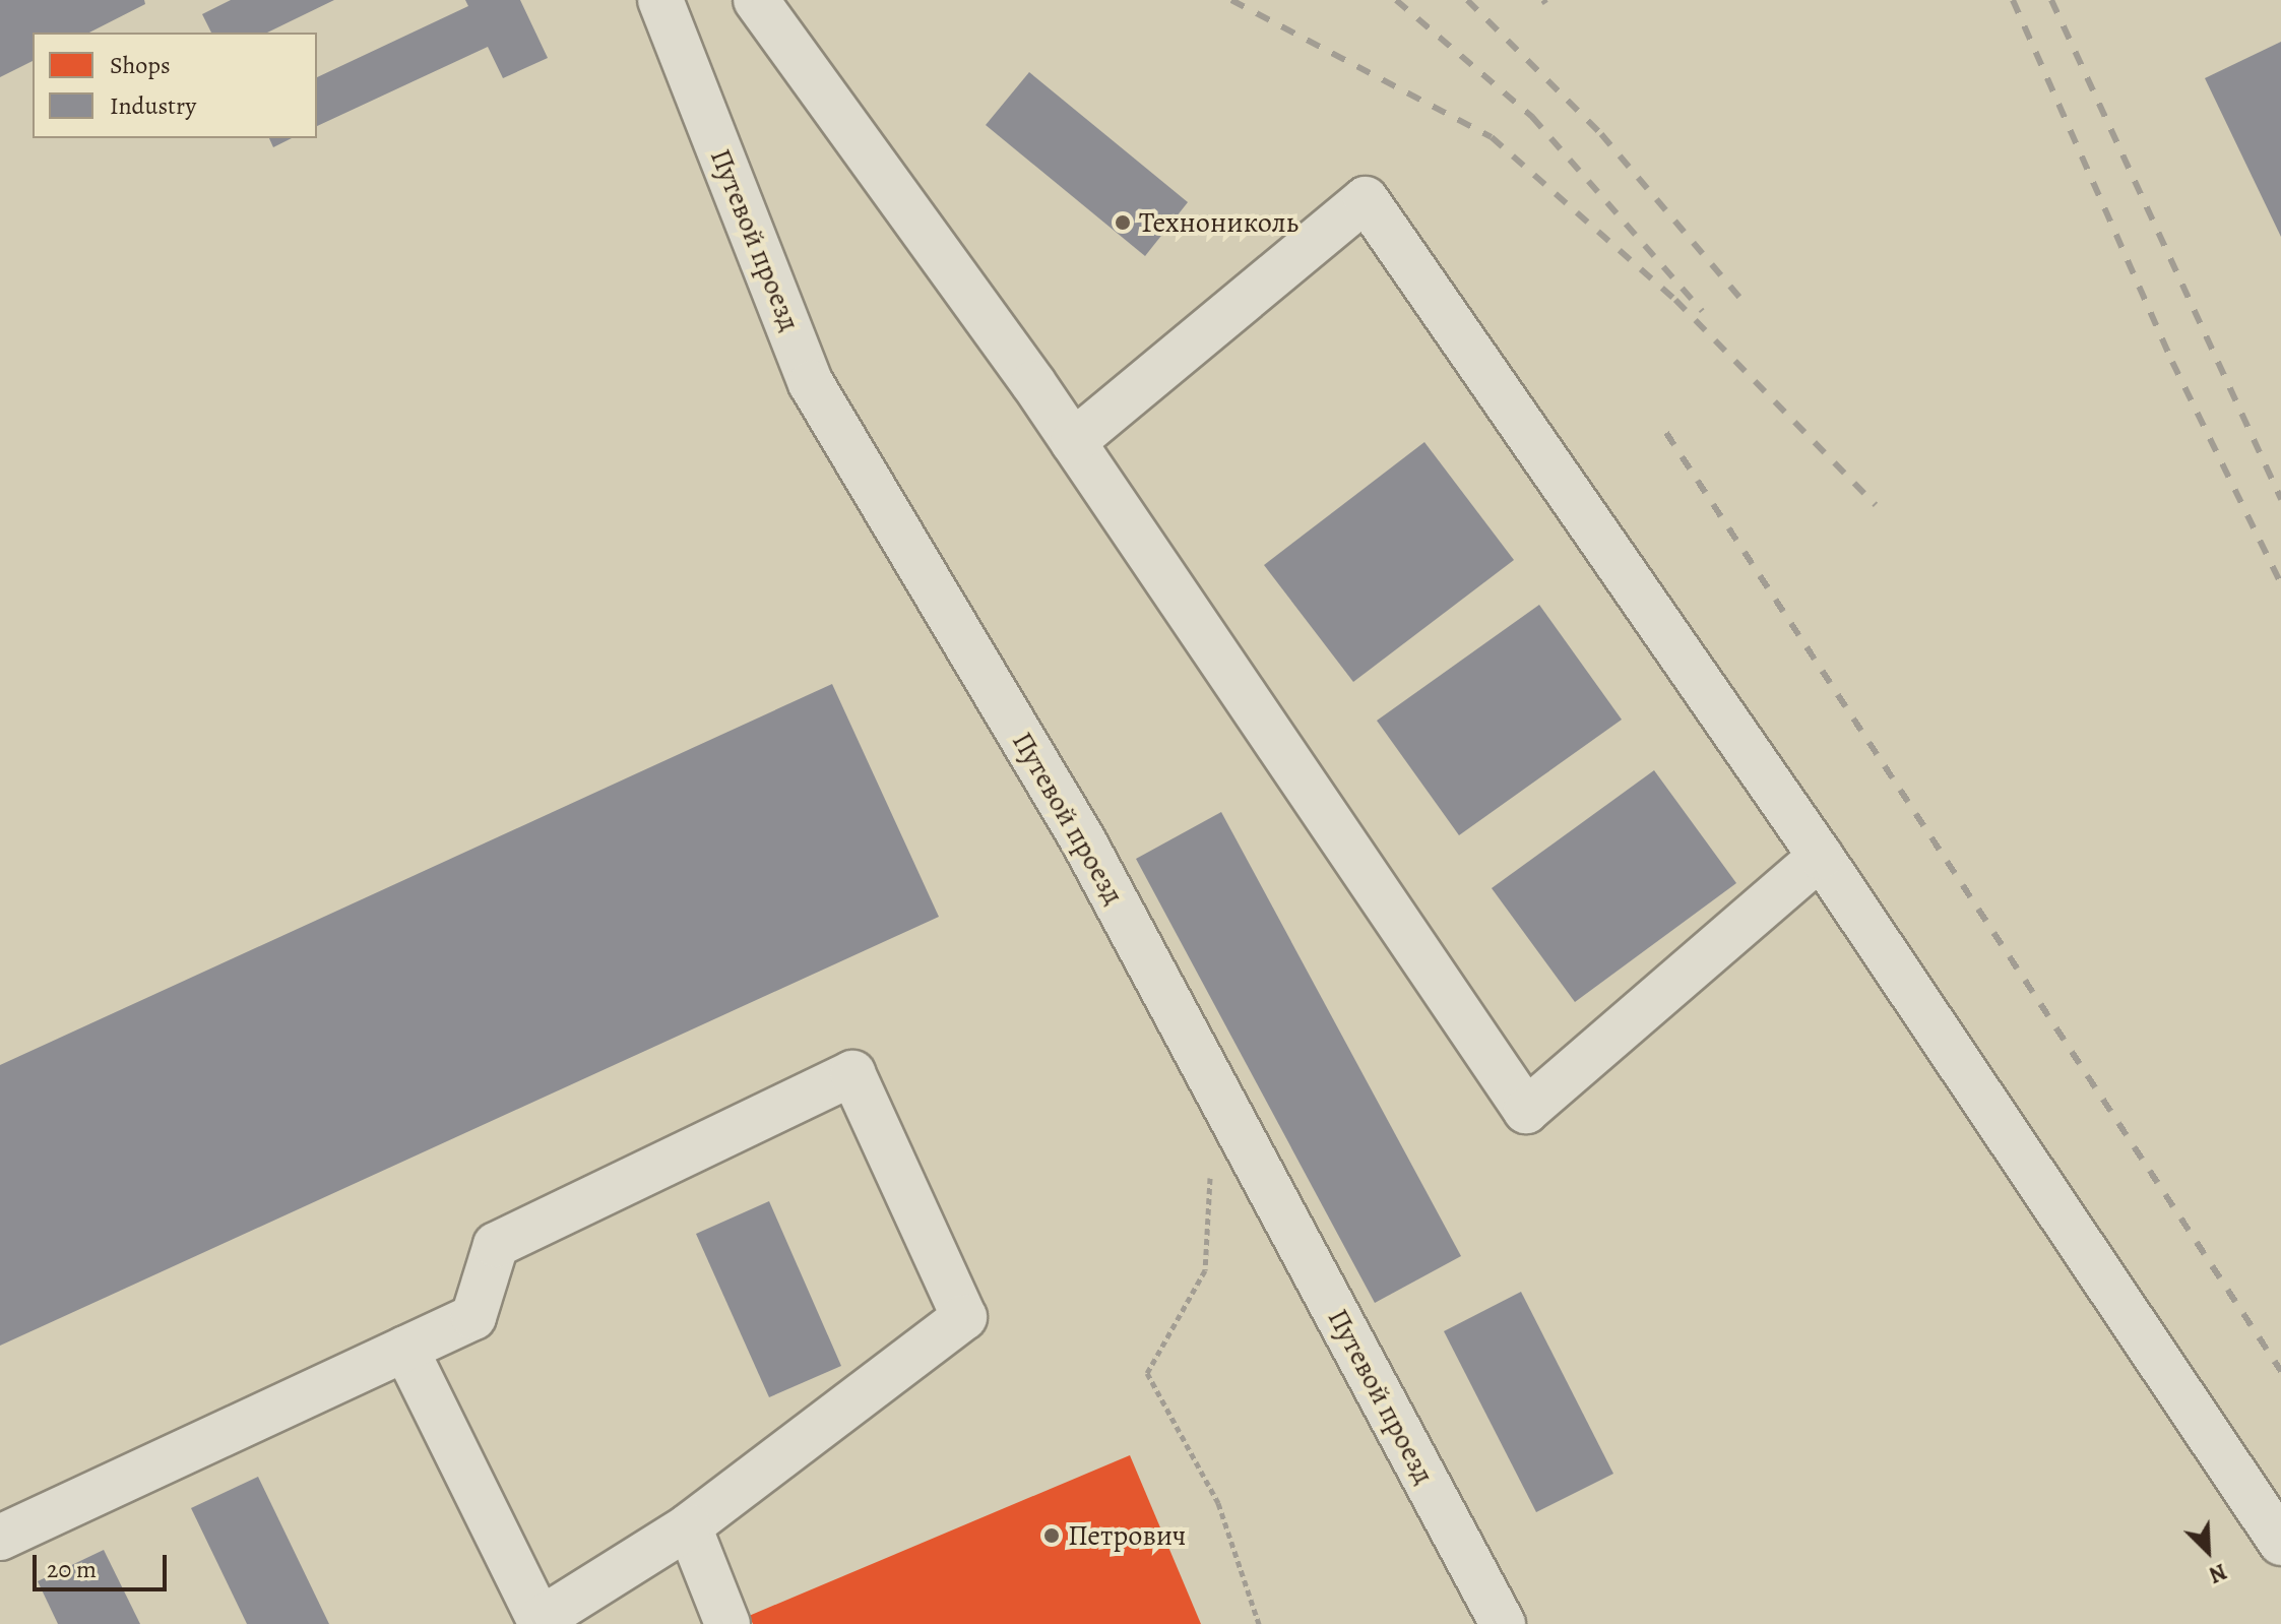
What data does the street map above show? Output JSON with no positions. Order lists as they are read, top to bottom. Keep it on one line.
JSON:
{"streets":{"street":["Путевой проезд"]},"places":["Технониколь","Петрович"],"legend":["Shops","Industry"],"scale_bar":"20 m","north":"bottom right"}
